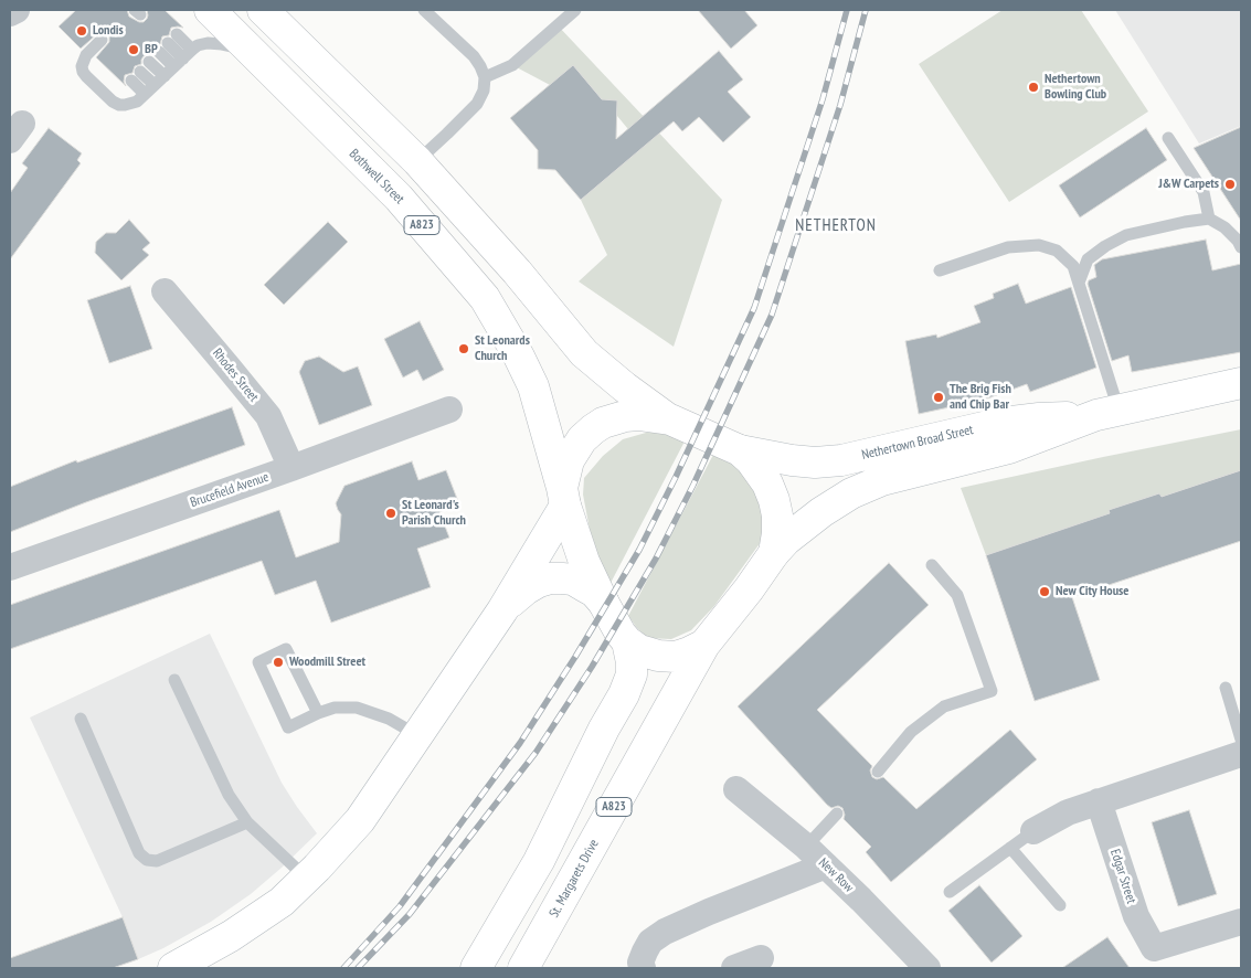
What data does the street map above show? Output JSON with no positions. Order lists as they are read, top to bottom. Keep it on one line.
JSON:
{"streets":{"main road":["Bothwell Street","A823","Nethertown Broad Street","St. Margarets Drive"],"street":["Rhodes Street","Brucefield Avenue","New Row","Edgar Street"]},"crossings":[["Bothwell Street","A823"],["A823","Nethertown Broad Street"],["A823","St. Margarets Drive"],["Rhodes Street","Brucefield Avenue"]],"districts":["NETHERTON"],"places":["Londis","BP","Nethertown Bowling Club","J&W Carpets","St Leonards Church","The Brig Fish and Chip Bar","St Leonard's Parish Church","New City House","Woodmill Street"]}
